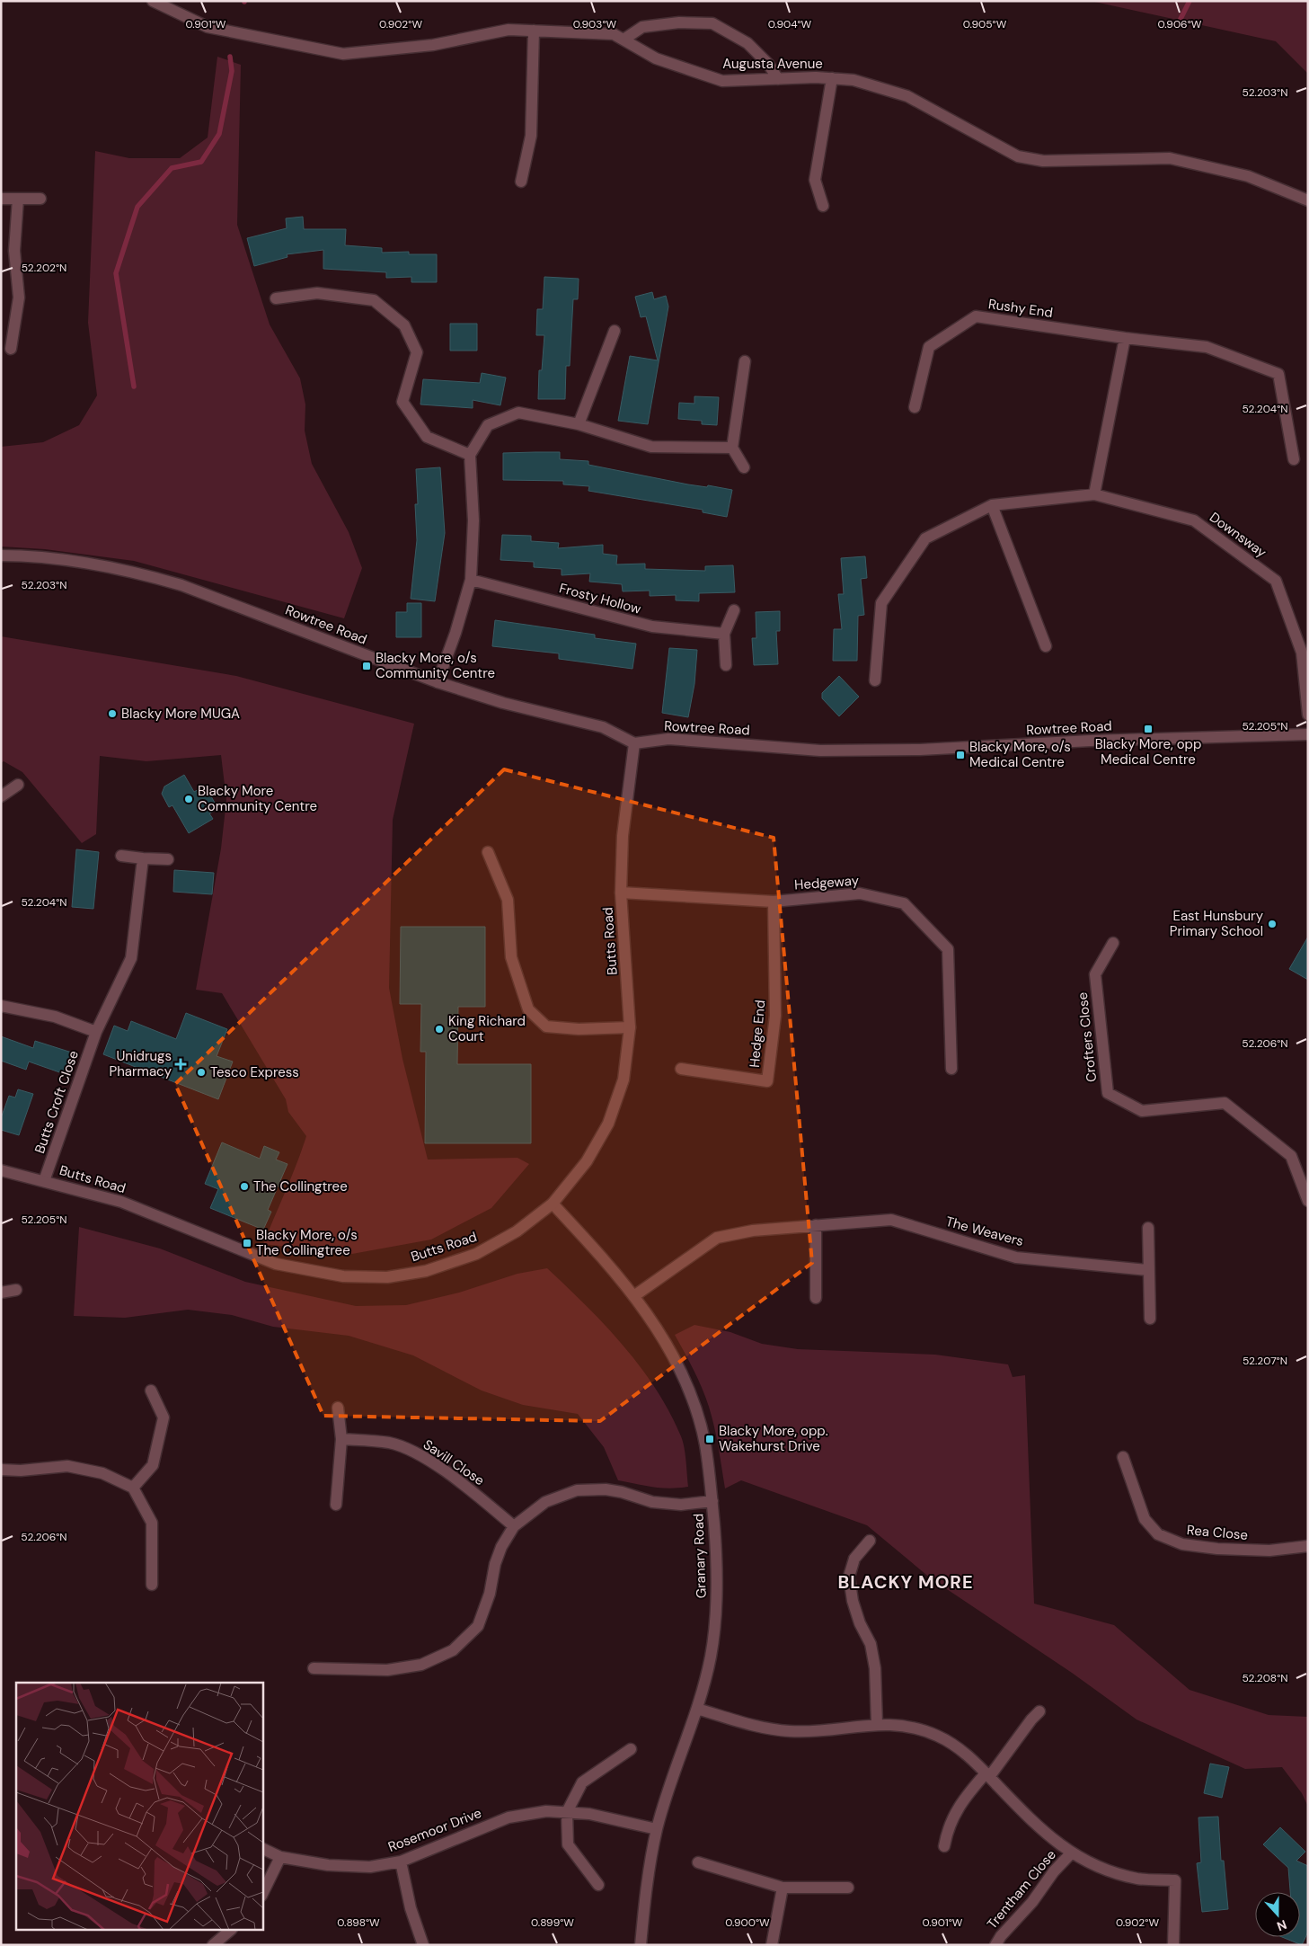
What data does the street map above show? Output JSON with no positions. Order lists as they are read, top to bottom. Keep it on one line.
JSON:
{"streets":{"street":["Augusta Avenue","Rushy End","Downsway","Frosty Hollow","Rowtree Road","Hedgeway","Butts Road","Hedge End","Crofters Close","Butts Croft Close","The Weavers","Savill Close","Rea Close","Granary Road","Rosemoor Drive","Trentham Close"]},"crossings":[["Rowtree Road","Butts Road"],["Hedgeway","Butts Road"],["Hedgeway","Hedge End"],["Butts Road","Butts Croft Close"],["Butts Road","Granary Road"],["The Weavers","Granary Road"],["Granary Road","Rosemoor Drive"]],"districts":["BLACKY MORE"],"places":{"transit":["Blacky More, o/s Community Centre","Blacky More, opp Medical Centre","Blacky More, o/s Medical Centre","Blacky More, o/s The Collingtree","Blacky More, opp. Wakehurst Drive"],"other":["Blacky More MUGA","Blacky More Community Centre","East Hunsbury Primary School","King Richard Court","Tesco Express","The Collingtree"],"health":["Unidrugs Pharmacy"]},"north":"bottom","coordinates":["0.906°W","0.901°W","0.902°W","0.903°W","0.904°W","0.905°W","52.203°N","52.202°N","52.204°N","52.205°N","52.206°N","52.207°N","52.208°N","0.898°W","0.899°W","0.900°W"]}
